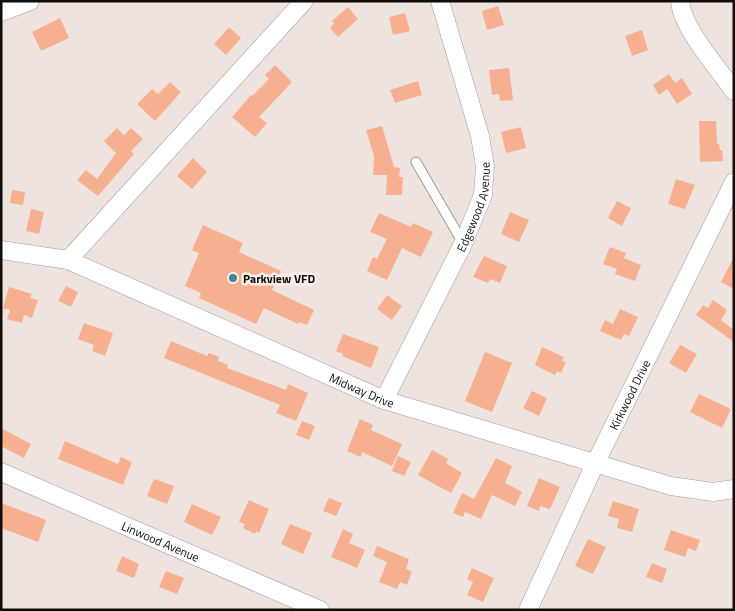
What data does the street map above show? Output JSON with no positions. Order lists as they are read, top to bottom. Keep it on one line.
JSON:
{"streets":{"street":["Edgewood Avenue","Midway Drive","Kirkwood Drive","Linwood Avenue"]},"crossings":[["Edgewood Avenue","Midway Drive"],["Midway Drive","Kirkwood Drive"]],"places":["Parkview VFD"]}
